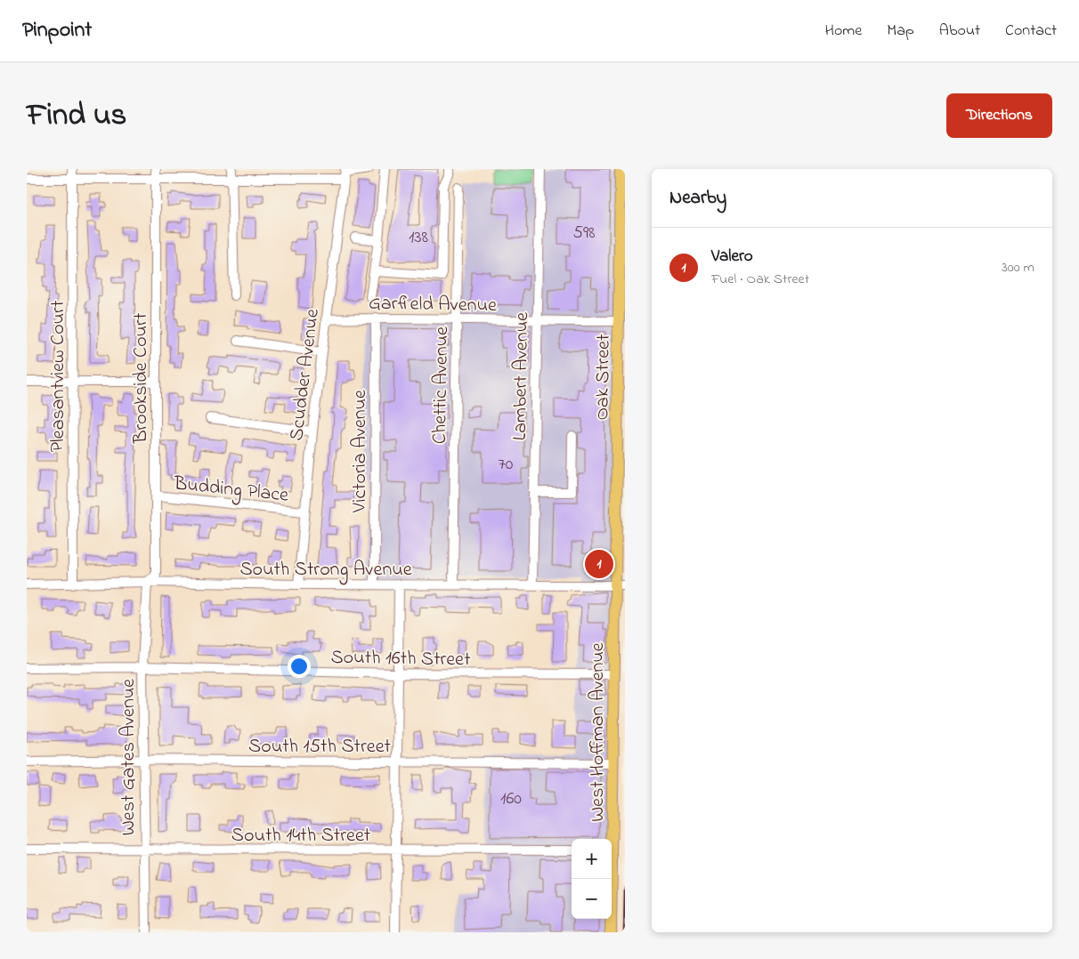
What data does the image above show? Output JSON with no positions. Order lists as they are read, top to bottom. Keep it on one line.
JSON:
{"streets":{"main road":["Oak Street","West Hoffman Avenue"],"street":["Garfield Avenue","Scudder Avenue","Pleasantview Court","Lambert Avenue","Brookside Court","Chettic Avenue","Victoria Avenue","Budding Place","South Strong Avenue","South 16th Street","South 15th Street","West Gates Avenue","South 14th Street"]},"crossings":[["Garfield Avenue","Scudder Avenue"],["Garfield Avenue","Lambert Avenue"],["Garfield Avenue","Oak Street"],["Garfield Avenue","Chettic Avenue"],["Garfield Avenue","Victoria Avenue"],["Scudder Avenue","Budding Place"],["Scudder Avenue","South Strong Avenue"],["Pleasantview Court","South Strong Avenue"],["Lambert Avenue","South Strong Avenue"],["Oak Street","South Strong Avenue"],["Oak Street","West Hoffman Avenue"],["Brookside Court","Budding Place"],["Brookside Court","South Strong Avenue"],["Brookside Court","West Gates Avenue"],["Chettic Avenue","South Strong Avenue"],["Victoria Avenue","South Strong Avenue"],["South Strong Avenue","West Hoffman Avenue"],["South Strong Avenue","West Gates Avenue"],["South 16th Street","West Hoffman Avenue"],["South 16th Street","West Gates Avenue"],["West Hoffman Avenue","South 15th Street"],["South 15th Street","West Gates Avenue"],["West Gates Avenue","South 14th Street"]],"house_numbers":["598","138","70","160"],"page":{"header":"Pinpoint","nav":["Home","Map","About","Contact"],"title":"Find us","buttons":"Directions","heading":"Nearby","list":[{"mark":"1","name":"Valero","note":"Fuel · Oak Street","value":"300 m"}],"pins":"1","map_buttons":["+","−"]}}
